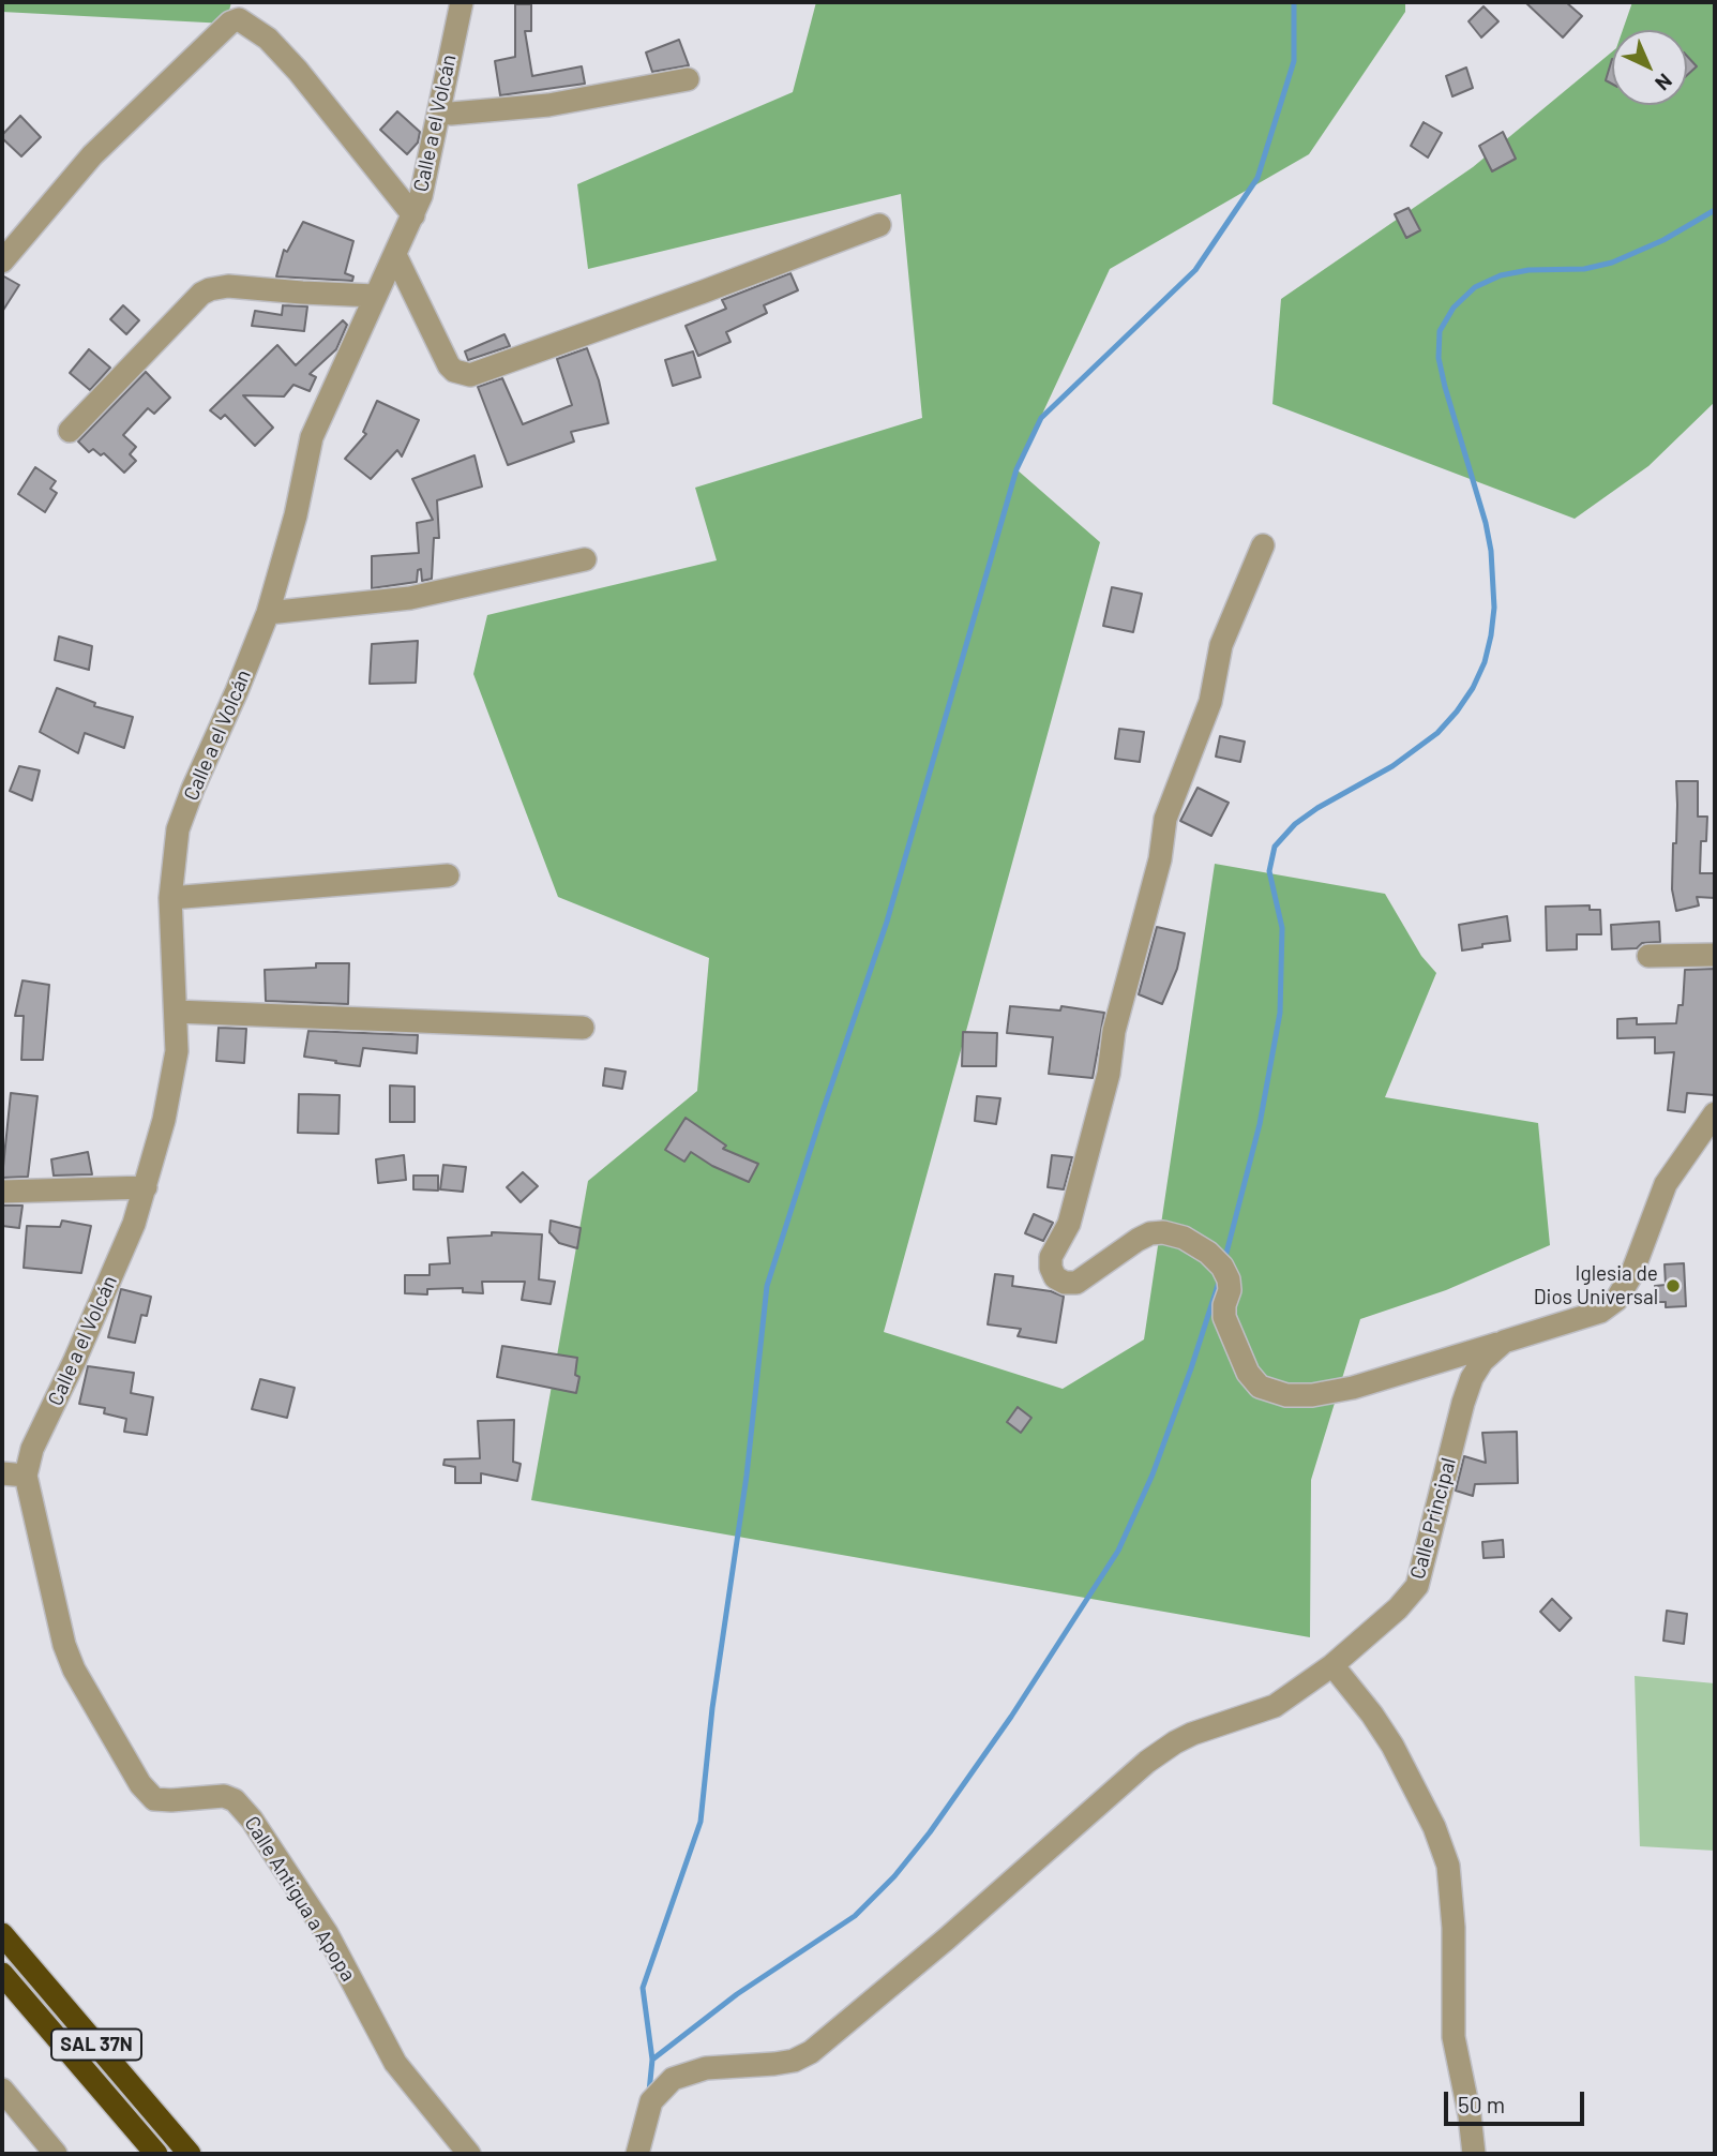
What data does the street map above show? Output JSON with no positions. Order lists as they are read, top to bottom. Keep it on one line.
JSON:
{"streets":{"highway":["SAL 37N"],"street":["Calle a el Volcán","Calle Principal","Calle Antigua a Apopa"]},"crossings":[["Calle a el Volcán","Calle Antigua a Apopa"]],"places":["Iglesia de Dios Universal"],"scale_bar":"50 m","north":"bottom right"}
